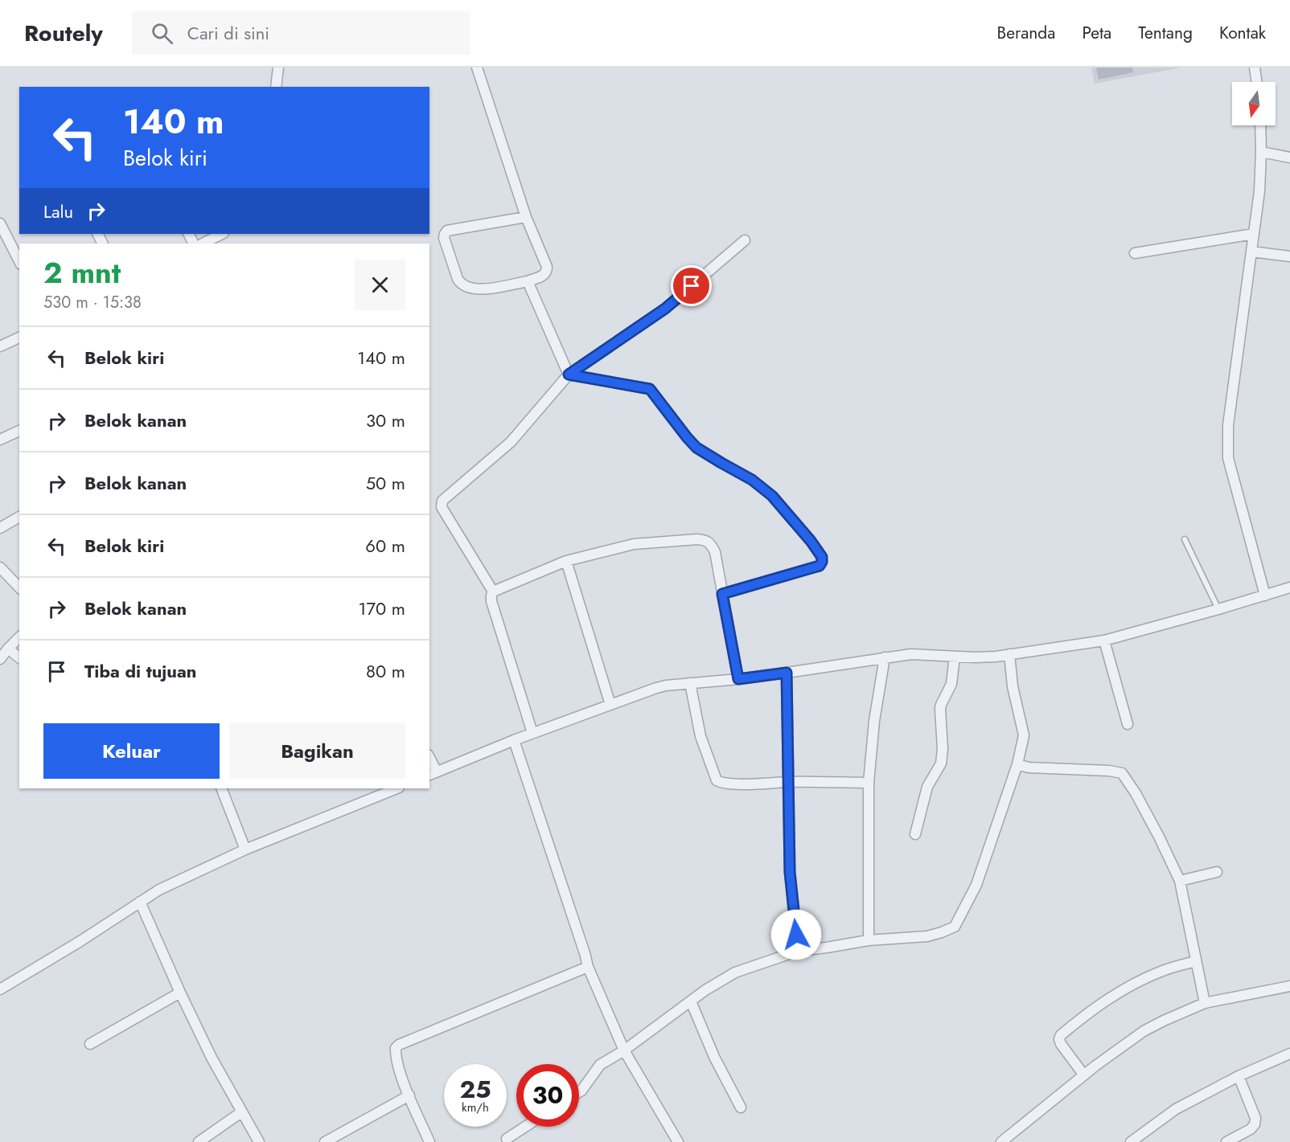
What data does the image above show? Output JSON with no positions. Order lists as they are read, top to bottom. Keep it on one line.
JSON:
{"north":"bottom","page":{"header":"Routely","search":"Cari di sini","nav":["Beranda","Peta","Tentang","Kontak"],"turn":["140 m","Belok kiri"],"then":"Lalu","heading":["2 mnt","530 m · 15:38"],"list":[{"name":"Belok kiri","value":"140 m"},{"name":"Belok kanan","value":"30 m"},{"name":"Belok kanan","value":"50 m"},{"name":"Belok kiri","value":"60 m"},{"name":"Belok kanan","value":"170 m"},{"name":"Tiba di tujuan","value":"80 m"}],"buttons":["Keluar","Bagikan"],"speed":"25 km/h","limit":"30"}}
